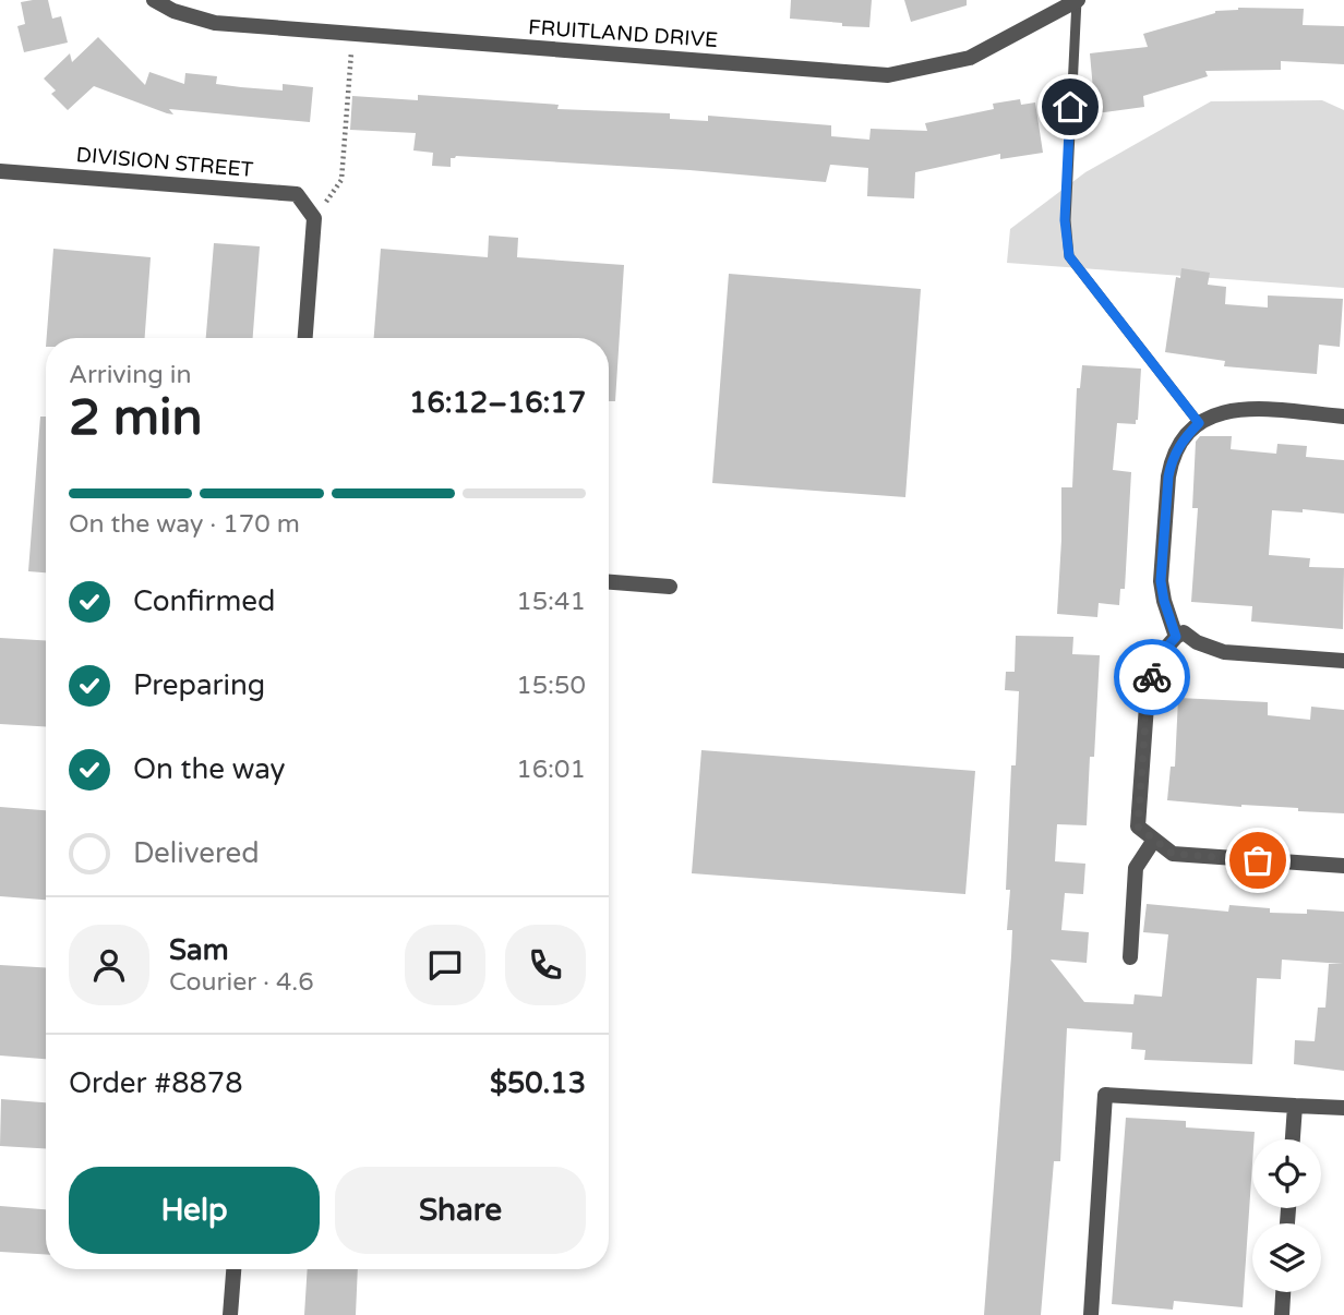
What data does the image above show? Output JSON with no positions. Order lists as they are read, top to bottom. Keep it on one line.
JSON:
{"streets":{"street":["FRUITLAND DRIVE","DIVISION STREET"]},"page":{"heading":["2 min","Arriving in","16:12–16:17"],"panel":["Sam","Courier · 4.6","Order #8878","$50.13"],"bar":"On the way · 170 m","list":[["Confirmed","15:41"],["Preparing","15:50"],["On the way","16:01"],"Delivered"],"buttons":["Help","Share"]}}
